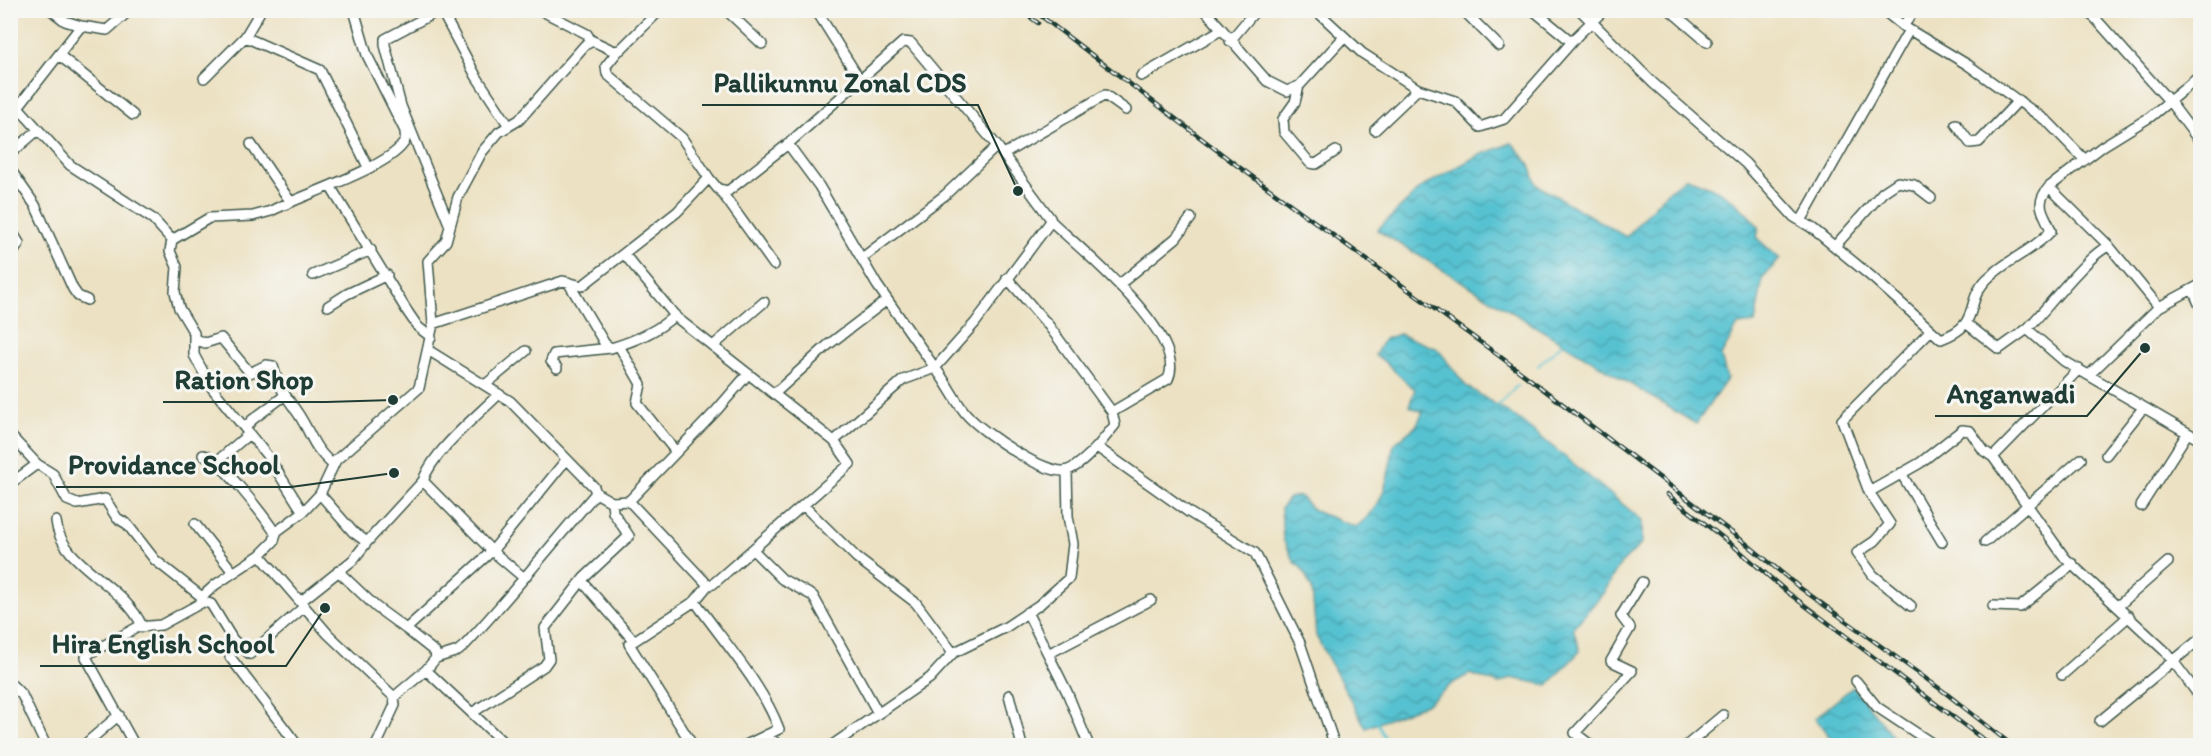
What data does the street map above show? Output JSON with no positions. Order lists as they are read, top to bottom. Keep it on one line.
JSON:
{"places":["Pallikunnu Zonal CDS","Anganwadi","Ration Shop","Providance School","Hira English School"]}
